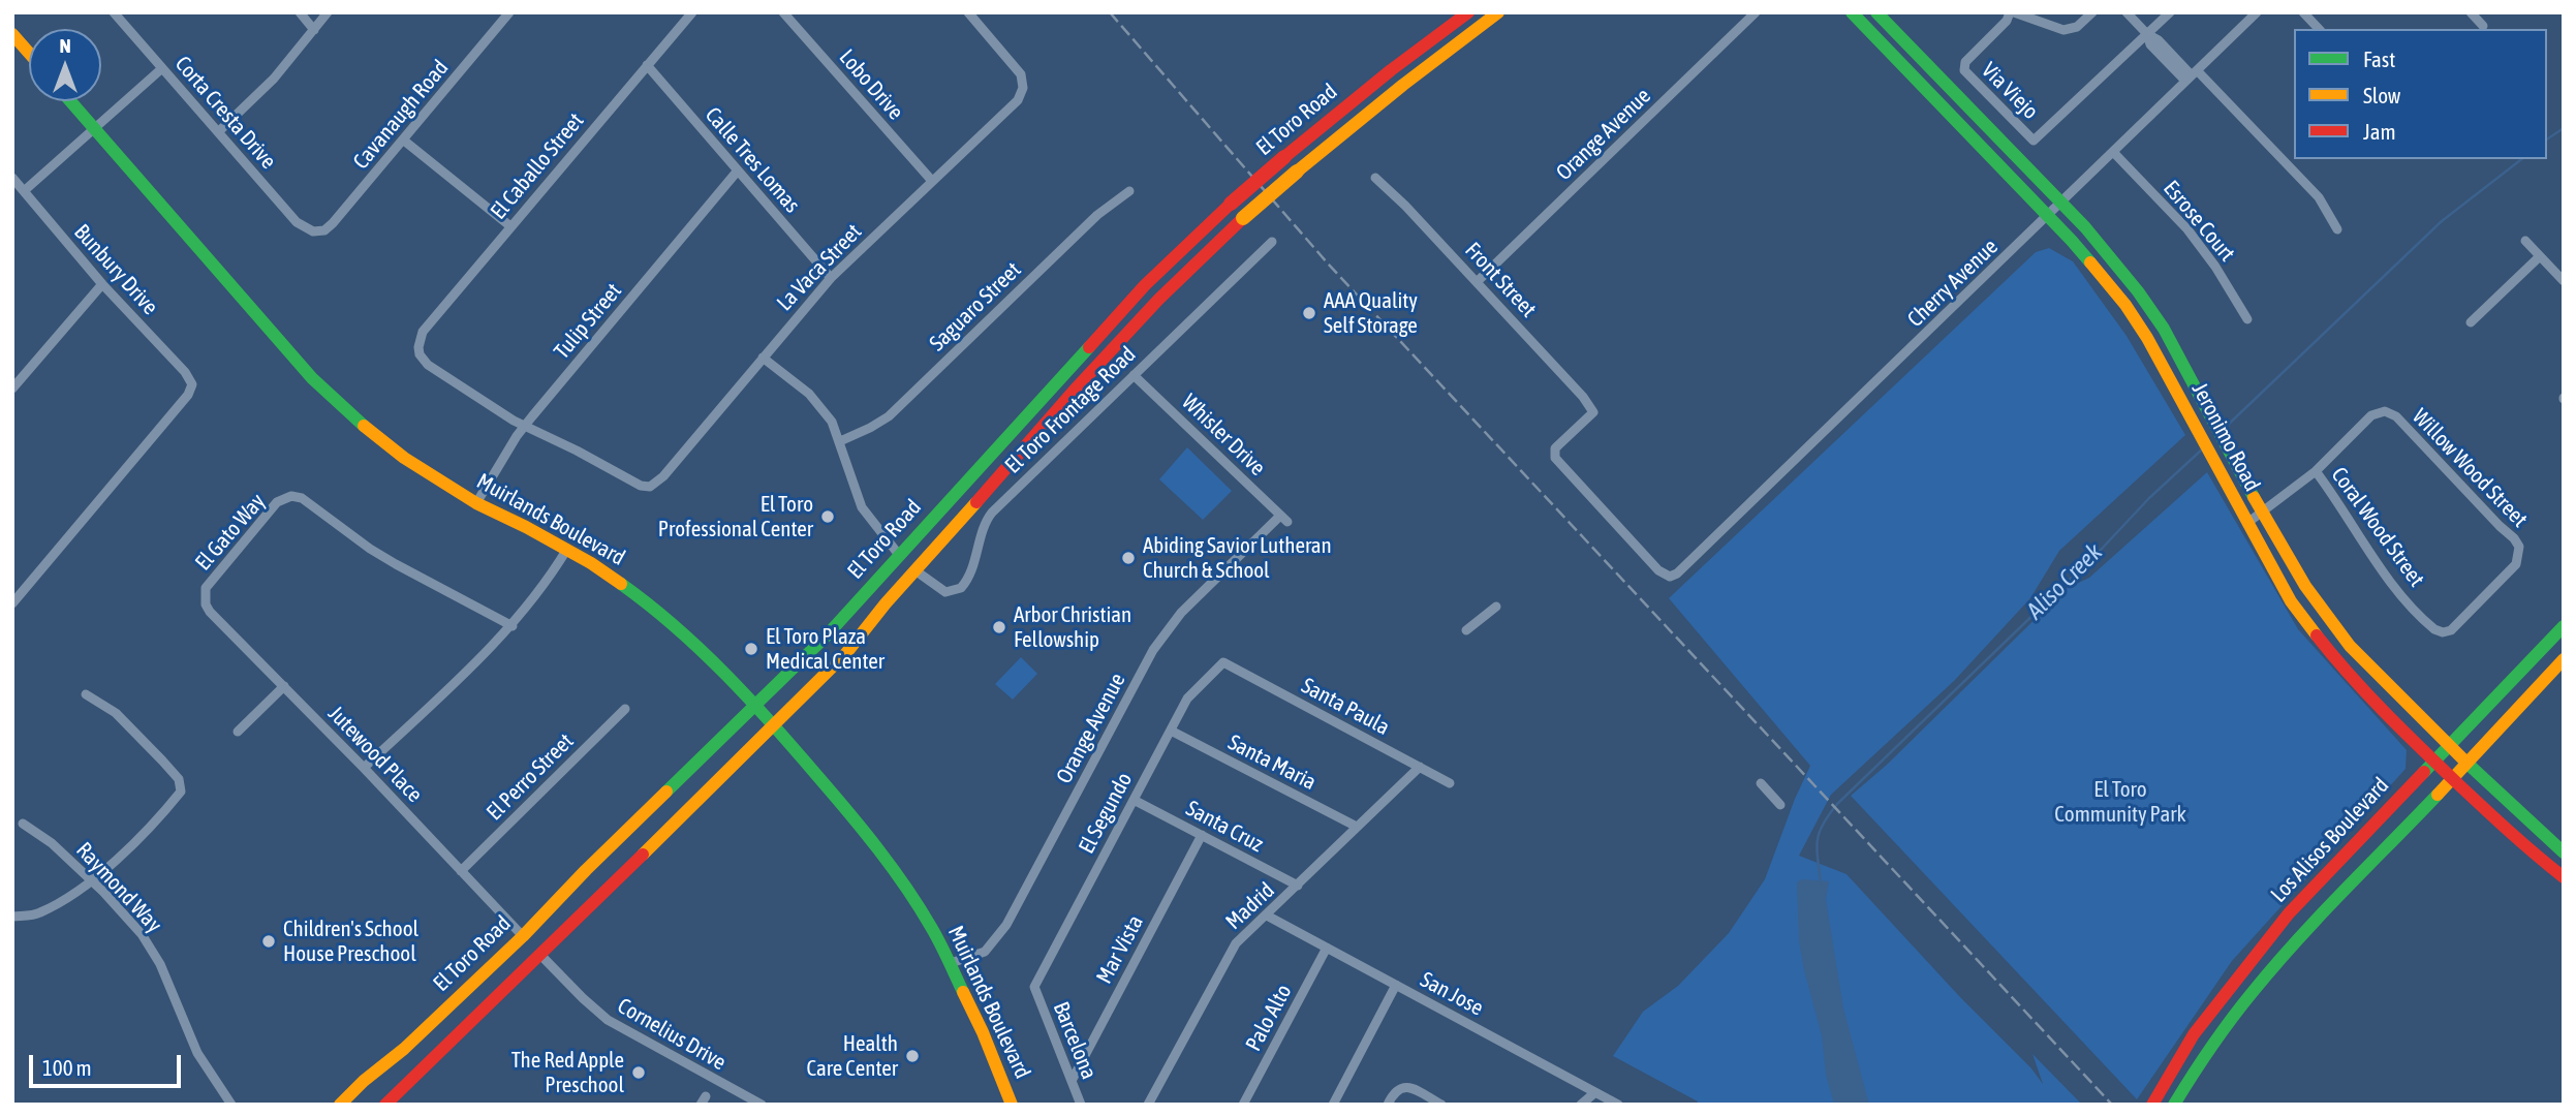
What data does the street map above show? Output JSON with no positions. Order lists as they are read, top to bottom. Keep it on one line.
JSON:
{"streets":{"main road":["El Toro Road","Jeronimo Road","Muirlands Boulevard","Los Alisos Boulevard"],"street":["Lobo Drive","Via Viejo","Corta Cresta Drive","Cavanaugh Road","Orange Avenue","Calle Tres Lomas","El Caballo Street","Esrose Court","La Vaca Street","Bunbury Drive","Front Street","Cherry Avenue","Saguaro Street","Tulip Street","El Toro Frontage Road","Whisler Drive","Willow Wood Street","Coral Wood Street","El Gato Way","Santa Paula","Jutewood Place","Santa Maria","El Perro Street","El Segundo","Santa Cruz","Raymond Way","Madrid","Mar Vista","San Jose","Palo Alto","Cornelius Drive","Barcelona"]},"crossings":[["Lobo Drive","La Vaca Street"],["Corta Cresta Drive","Cavanaugh Road"],["El Toro Road","El Toro Frontage Road"],["El Toro Road","Muirlands Boulevard"],["El Toro Road","Jutewood Place"],["El Toro Road","Cornelius Drive"],["Orange Avenue","Front Street"],["Orange Avenue","Whisler Drive"],["Orange Avenue","Muirlands Boulevard"],["Calle Tres Lomas","El Caballo Street"],["Calle Tres Lomas","La Vaca Street"],["Calle Tres Lomas","Tulip Street"],["El Caballo Street","La Vaca Street"],["El Caballo Street","Tulip Street"],["Esrose Court","Cherry Avenue"],["La Vaca Street","Tulip Street"],["Front Street","Cherry Avenue"],["Cherry Avenue","Jeronimo Road"],["Tulip Street","Muirlands Boulevard"],["El Toro Frontage Road","Whisler Drive"],["Jeronimo Road","Los Alisos Boulevard"],["Willow Wood Street","Coral Wood Street"],["El Gato Way","Jutewood Place"],["Santa Paula","El Segundo"],["Santa Paula","Madrid"],["Jutewood Place","El Perro Street"],["Santa Maria","El Segundo"],["Santa Maria","Madrid"],["El Segundo","Santa Cruz"],["El Segundo","Barcelona"],["Santa Cruz","Madrid"],["Santa Cruz","Mar Vista"],["Madrid","San Jose"],["Mar Vista","Barcelona"],["San Jose","Palo Alto"]],"water":["Aliso Creek"],"parks":["El Toro Community Park"],"places":["AAA Quality Self Storage","El Toro Professional Center","Abiding Savior Lutheran Church & School","Arbor Christian Fellowship","El Toro Plaza Medical Center","Children's School House Preschool","Health Care Center","The Red Apple Preschool"],"legend":["Fast","Slow","Jam"],"scale_bar":"100 m","north":"top"}
